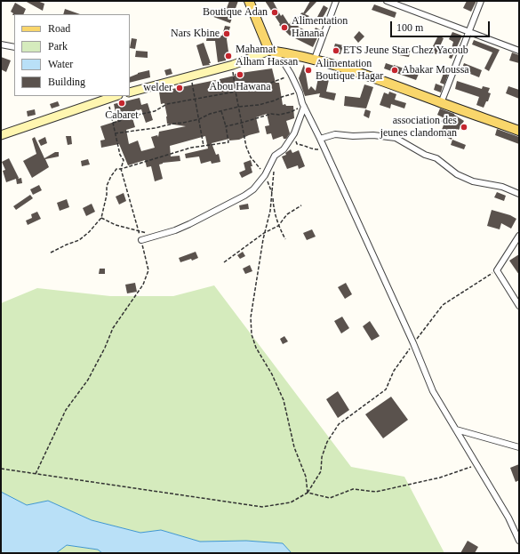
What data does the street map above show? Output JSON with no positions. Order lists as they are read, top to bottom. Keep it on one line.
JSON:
{"places":["Boutique Adan","Alimentation Hanana","Nars Kbine","ETS Jeune Star Chez Yacoub","Mahamat Alham Hassan","Alimentation Boutique Hagar","Abakar Moussa","Abou Hawana","welder","Cabaret","association des jeunes clandoman"],"legend":["Road","Park","Water","Building"],"scale_bar":"100 m"}
